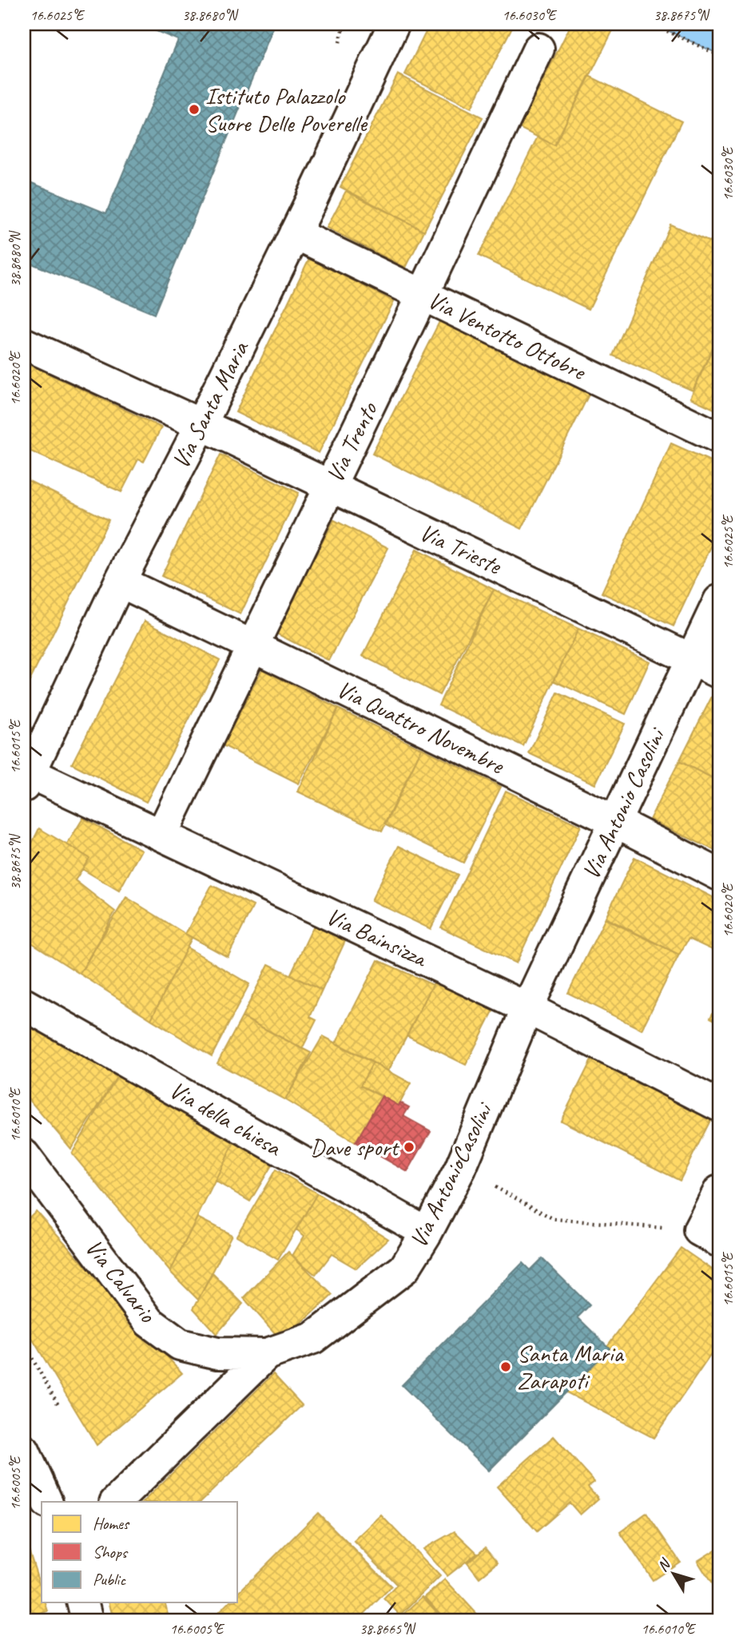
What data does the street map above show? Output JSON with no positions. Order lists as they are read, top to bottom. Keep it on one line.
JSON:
{"streets":{"street":["Via Ventotto Ottobre","Via Santa Maria","Via Trento","Via Trieste","Via Quattro Novembre","Via Antonio Casolini","Via Bainsizza","Via della chiesa","Via AntonioCasolini","Via Calvario"]},"crossings":[["Via Ventotto Ottobre","Via Santa Maria"],["Via Ventotto Ottobre","Via Trento"],["Via Santa Maria","Via Trieste"],["Via Santa Maria","Via Quattro Novembre"],["Via Santa Maria","Via Bainsizza"],["Via Trento","Via Trieste"],["Via Trento","Via Quattro Novembre"],["Via Trento","Via Bainsizza"],["Via Trieste","Via Antonio Casolini"],["Via Quattro Novembre","Via Antonio Casolini"],["Via Antonio Casolini","Via Bainsizza"],["Via Antonio Casolini","Via AntonioCasolini"],["Via Bainsizza","Via AntonioCasolini"],["Via della chiesa","Via AntonioCasolini"],["Via AntonioCasolini","Via Calvario"]],"places":["Istituto Palazzolo Suore Delle Poverelle","Dave sport","Santa Maria Zarapoti"],"legend":["Homes","Shops","Public"],"north":"top left","coordinates":["16.6025°E","38.8680°N","16.6030°E","38.8675°N","16.6020°E","16.6015°E","16.6010°E","16.6005°E","38.8665°N"]}
